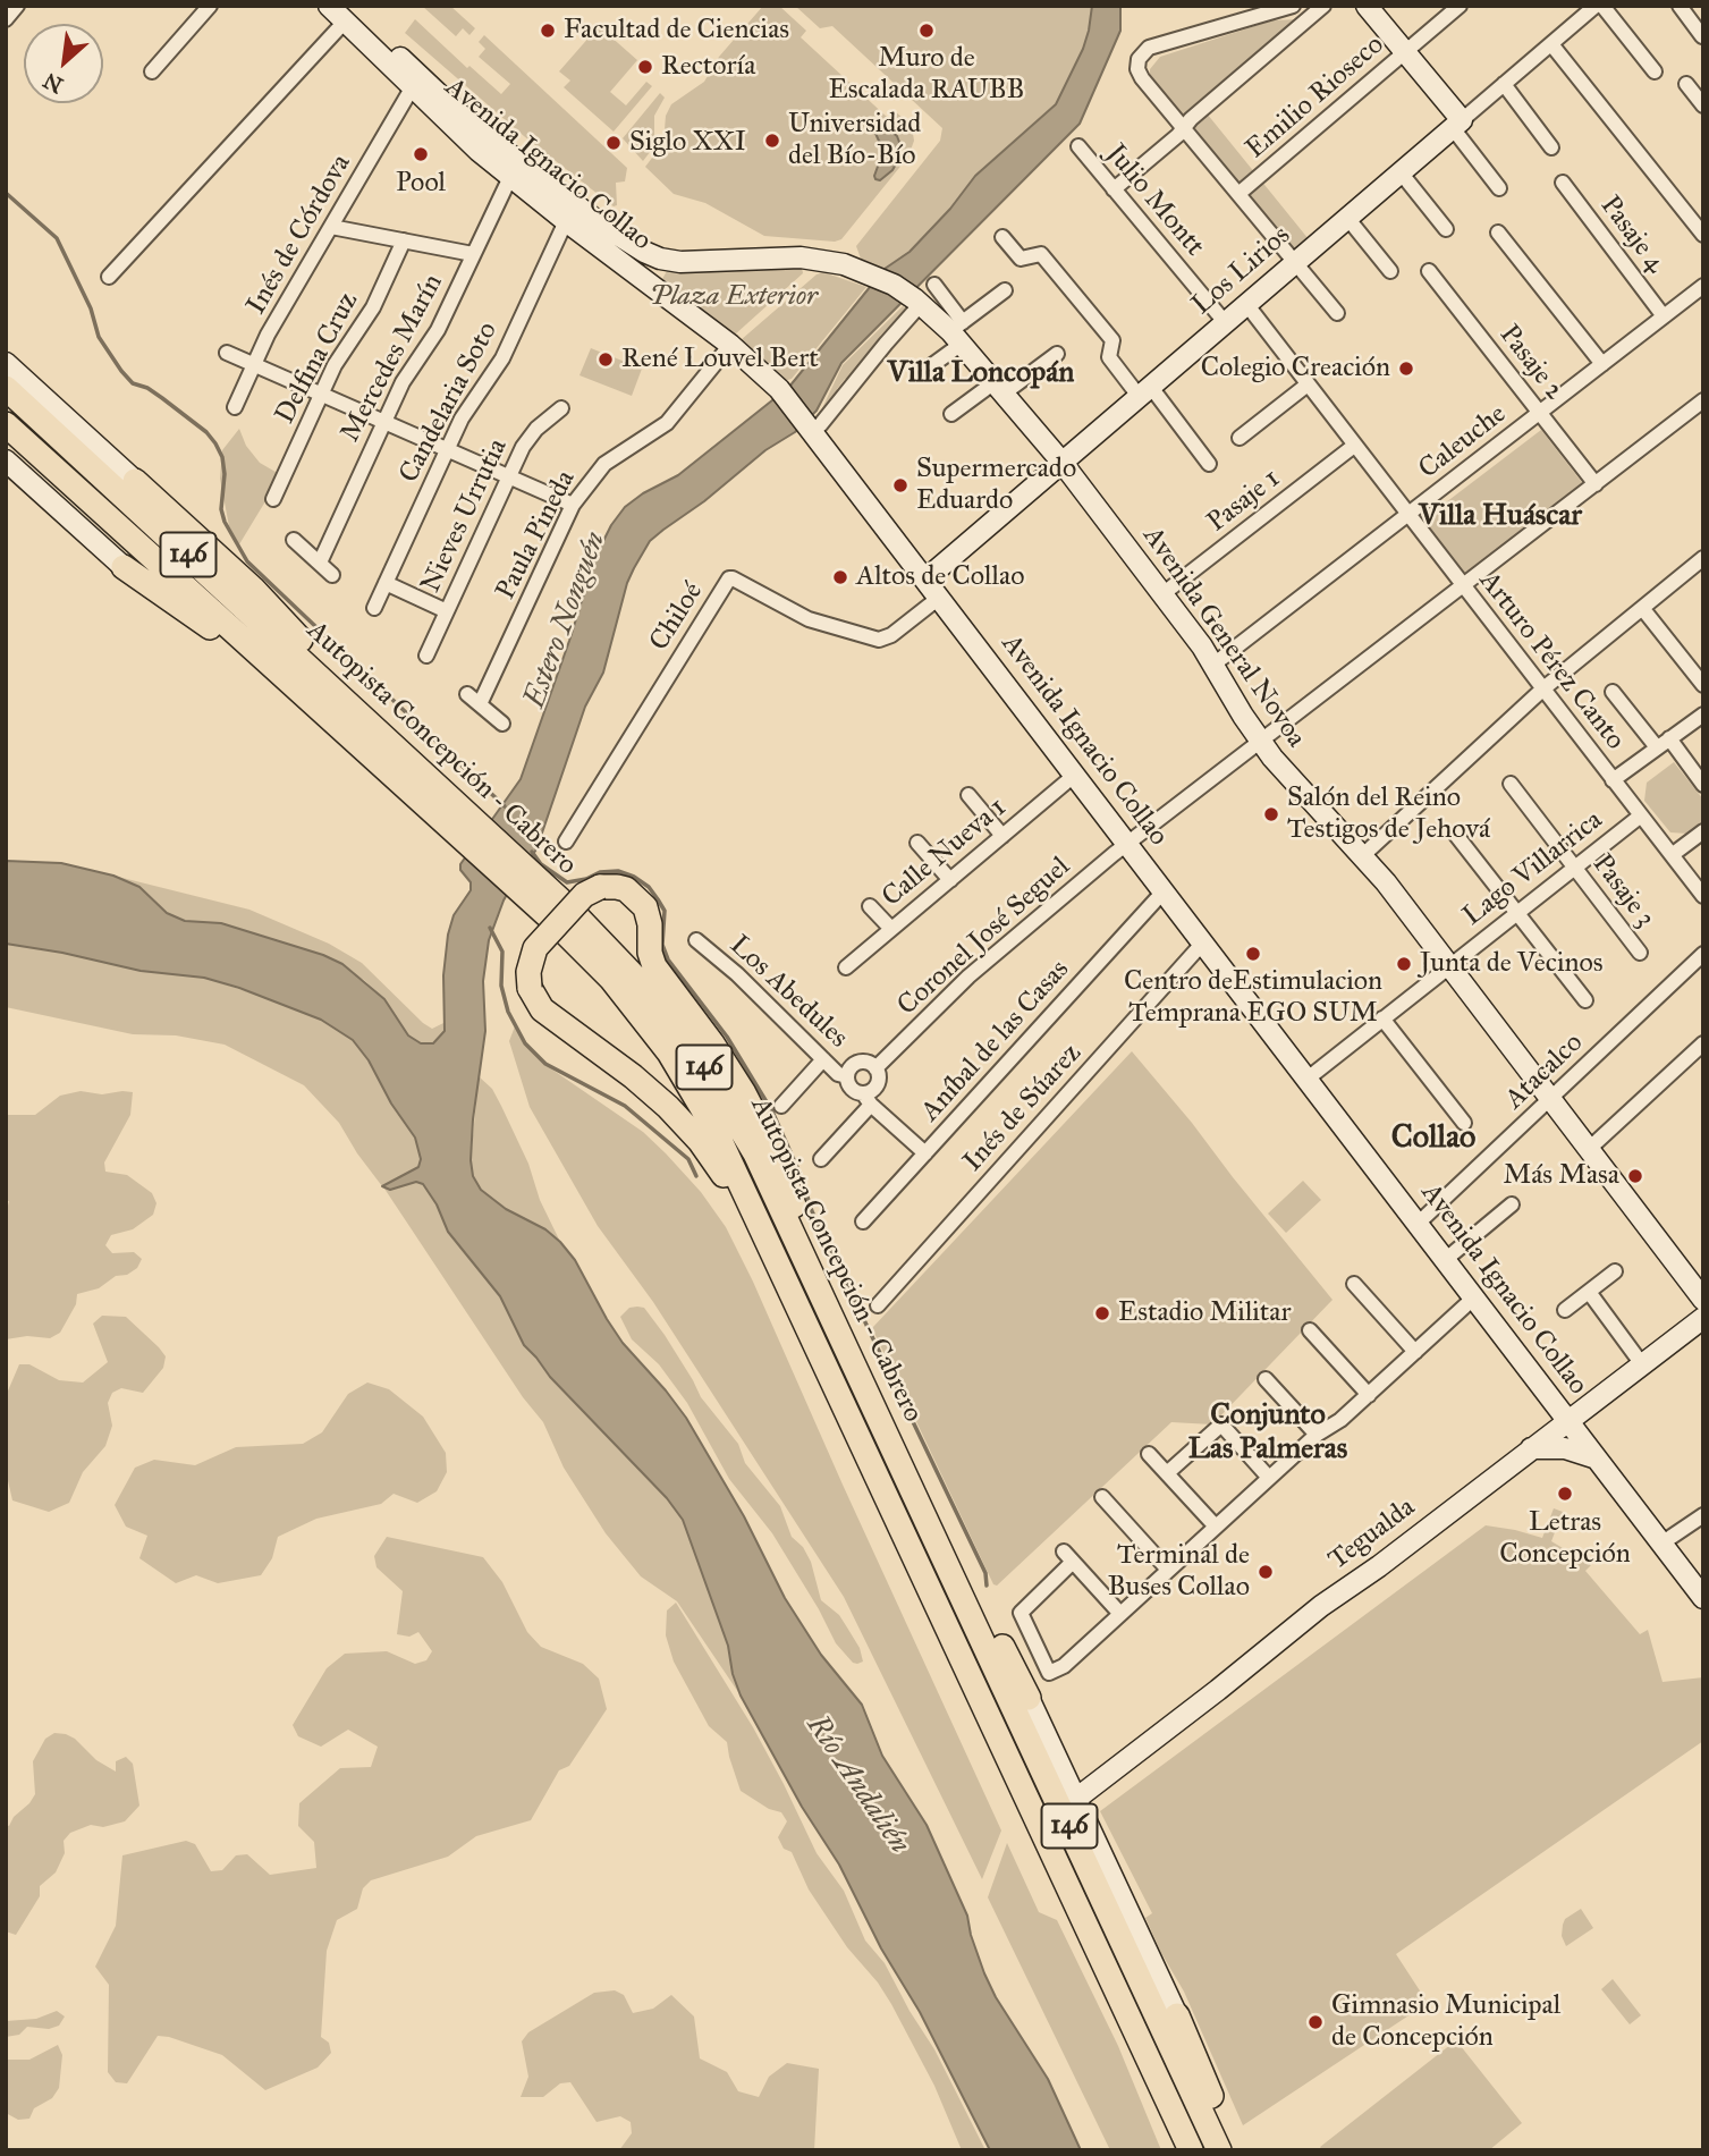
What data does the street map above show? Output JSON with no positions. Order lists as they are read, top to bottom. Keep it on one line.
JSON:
{"streets":{"highway":["146","Autopista Concepción - Cabrero"],"main road":["Avenida Ignacio Collao","Los Lirios","Avenida General Novoa","Tegualda"],"street":["Emilio Rioseco","Julio Montt","Inés de Córdova","Pasaje 4","Delfina Cruz","Mercedes Marín","Pasaje 2","Candelaria Soto","Caleuche","Pasaje 1","Nieves Urrutia","Paula Pineda","Chiloé","Arturo Pérez Canto","Calle Nueva 1","Lago Villarrica","Pasaje 3","Coronel José Seguel","Los Abedules","Aníbal de las Casas","Atacalco","Inés de Súarez"]},"crossings":[["Avenida Ignacio Collao","Inés de Córdova"],["Avenida Ignacio Collao","Los Lirios"],["Avenida Ignacio Collao","Mercedes Marín"],["Avenida Ignacio Collao","Candelaria Soto"],["Avenida Ignacio Collao","Paula Pineda"],["Avenida Ignacio Collao","Chiloé"],["Avenida Ignacio Collao","Avenida General Novoa"],["Avenida Ignacio Collao","Calle Nueva 1"],["Avenida Ignacio Collao","Lago Villarrica"],["Avenida Ignacio Collao","Coronel José Seguel"],["Avenida Ignacio Collao","Aníbal de las Casas"],["Avenida Ignacio Collao","Atacalco"],["Avenida Ignacio Collao","Inés de Súarez"],["Avenida Ignacio Collao","Tegualda"],["Julio Montt","Los Lirios"],["Pasaje 4","Caleuche"],["Los Lirios","Avenida General Novoa"],["Los Lirios","Arturo Pérez Canto"],["Pasaje 2","Caleuche"],["Pasaje 2","Coronel José Seguel"],["Candelaria Soto","Avenida General Novoa"],["Caleuche","Avenida General Novoa"],["Caleuche","Arturo Pérez Canto"],["Pasaje 1","Avenida General Novoa"],["Pasaje 1","Arturo Pérez Canto"],["Avenida General Novoa","Lago Villarrica"],["Avenida General Novoa","Coronel José Seguel"],["Avenida General Novoa","Atacalco"],["Arturo Pérez Canto","Lago Villarrica"],["Arturo Pérez Canto","Coronel José Seguel"],["Lago Villarrica","Pasaje 3"],["Coronel José Seguel","Los Abedules"]],"districts":["Villa Loncopán","Villa Huáscar","Collao","Conjunto Las Palmeras"],"water":["Estero Nonguén","Río Andalién"],"parks":["Plaza Exterior"],"places":["Facultad de Ciencias","Muro de Escalada RAUBB","Rectoría","Universidad del Bío-Bío","Siglo XXI","Pool","René Louvel Bert","Colegio Creación","Supermercado Eduardo","Altos de Collao","Salón del Reino Testigos de Jehová","Centro deEstimulacion Temprana EGO SUM","Junta de Vecinos","Más Masa","Estadio Militar","Letras Concepción","Terminal de Buses Collao","Gimnasio Municipal de Concepción"],"north":"bottom left"}
